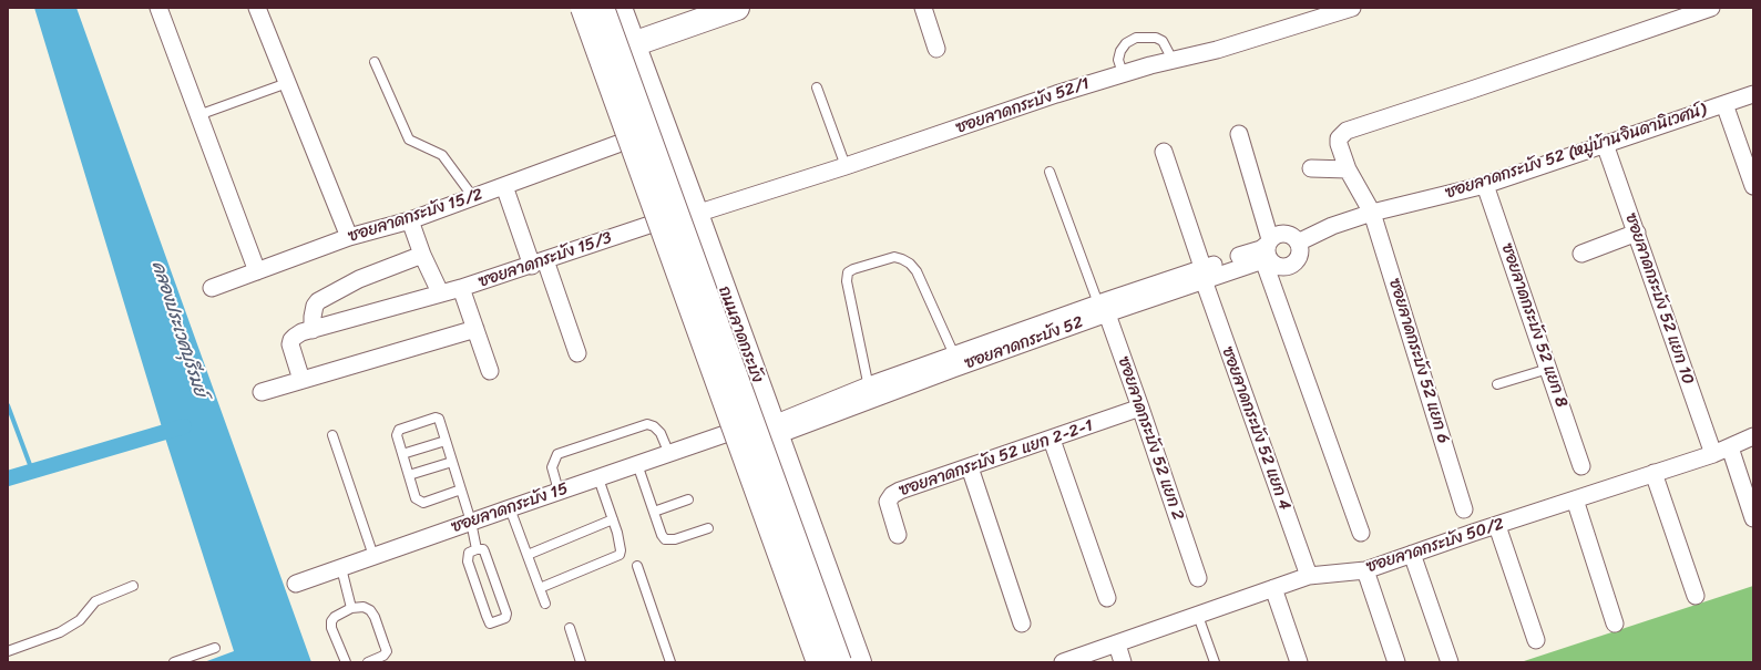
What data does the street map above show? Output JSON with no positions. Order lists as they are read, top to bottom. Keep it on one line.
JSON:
{"streets":{"main road":["ถนนลาดกระบัง"],"street":["ซอยลาดกระบัง 52/1","ซอยลาดกระบัง 52 (หมู่บ้านจินดานิเวศน์)","ซอยลาดกระบัง 15/2","ซอยลาดกระบัง 15/3","ซอยลาดกระบัง 52 แยก 10","ซอยลาดกระบัง 52 แยก 8","ซอยลาดกระบัง 52","ซอยลาดกระบัง 52 แยก 6","ซอยลาดกระบัง 52 แยก 4","ซอยลาดกระบัง 52 แยก 2","ซอยลาดกระบัง 52 แยก 2-2-1","ซอยลาดกระบัง 15","ซอยลาดกระบัง 50/2"]},"crossings":[["ซอยลาดกระบัง 52/1","ถนนลาดกระบัง"],["ซอยลาดกระบัง 52 (หมู่บ้านจินดานิเวศน์)","ซอยลาดกระบัง 52 แยก 10"],["ซอยลาดกระบัง 52 (หมู่บ้านจินดานิเวศน์)","ซอยลาดกระบัง 52 แยก 8"],["ซอยลาดกระบัง 52 (หมู่บ้านจินดานิเวศน์)","ซอยลาดกระบัง 52"],["ซอยลาดกระบัง 52 (หมู่บ้านจินดานิเวศน์)","ซอยลาดกระบัง 52 แยก 6"],["ซอยลาดกระบัง 52 แยก 10","ซอยลาดกระบัง 50/2"],["ถนนลาดกระบัง","ซอยลาดกระบัง 52"],["ซอยลาดกระบัง 52","ซอยลาดกระบัง 52 แยก 4"],["ซอยลาดกระบัง 52","ซอยลาดกระบัง 52 แยก 2"],["ซอยลาดกระบัง 52 แยก 4","ซอยลาดกระบัง 50/2"],["ซอยลาดกระบัง 52 แยก 2","ซอยลาดกระบัง 52 แยก 2-2-1"]],"water":["คลองประเวศบุรีรมย์"]}
